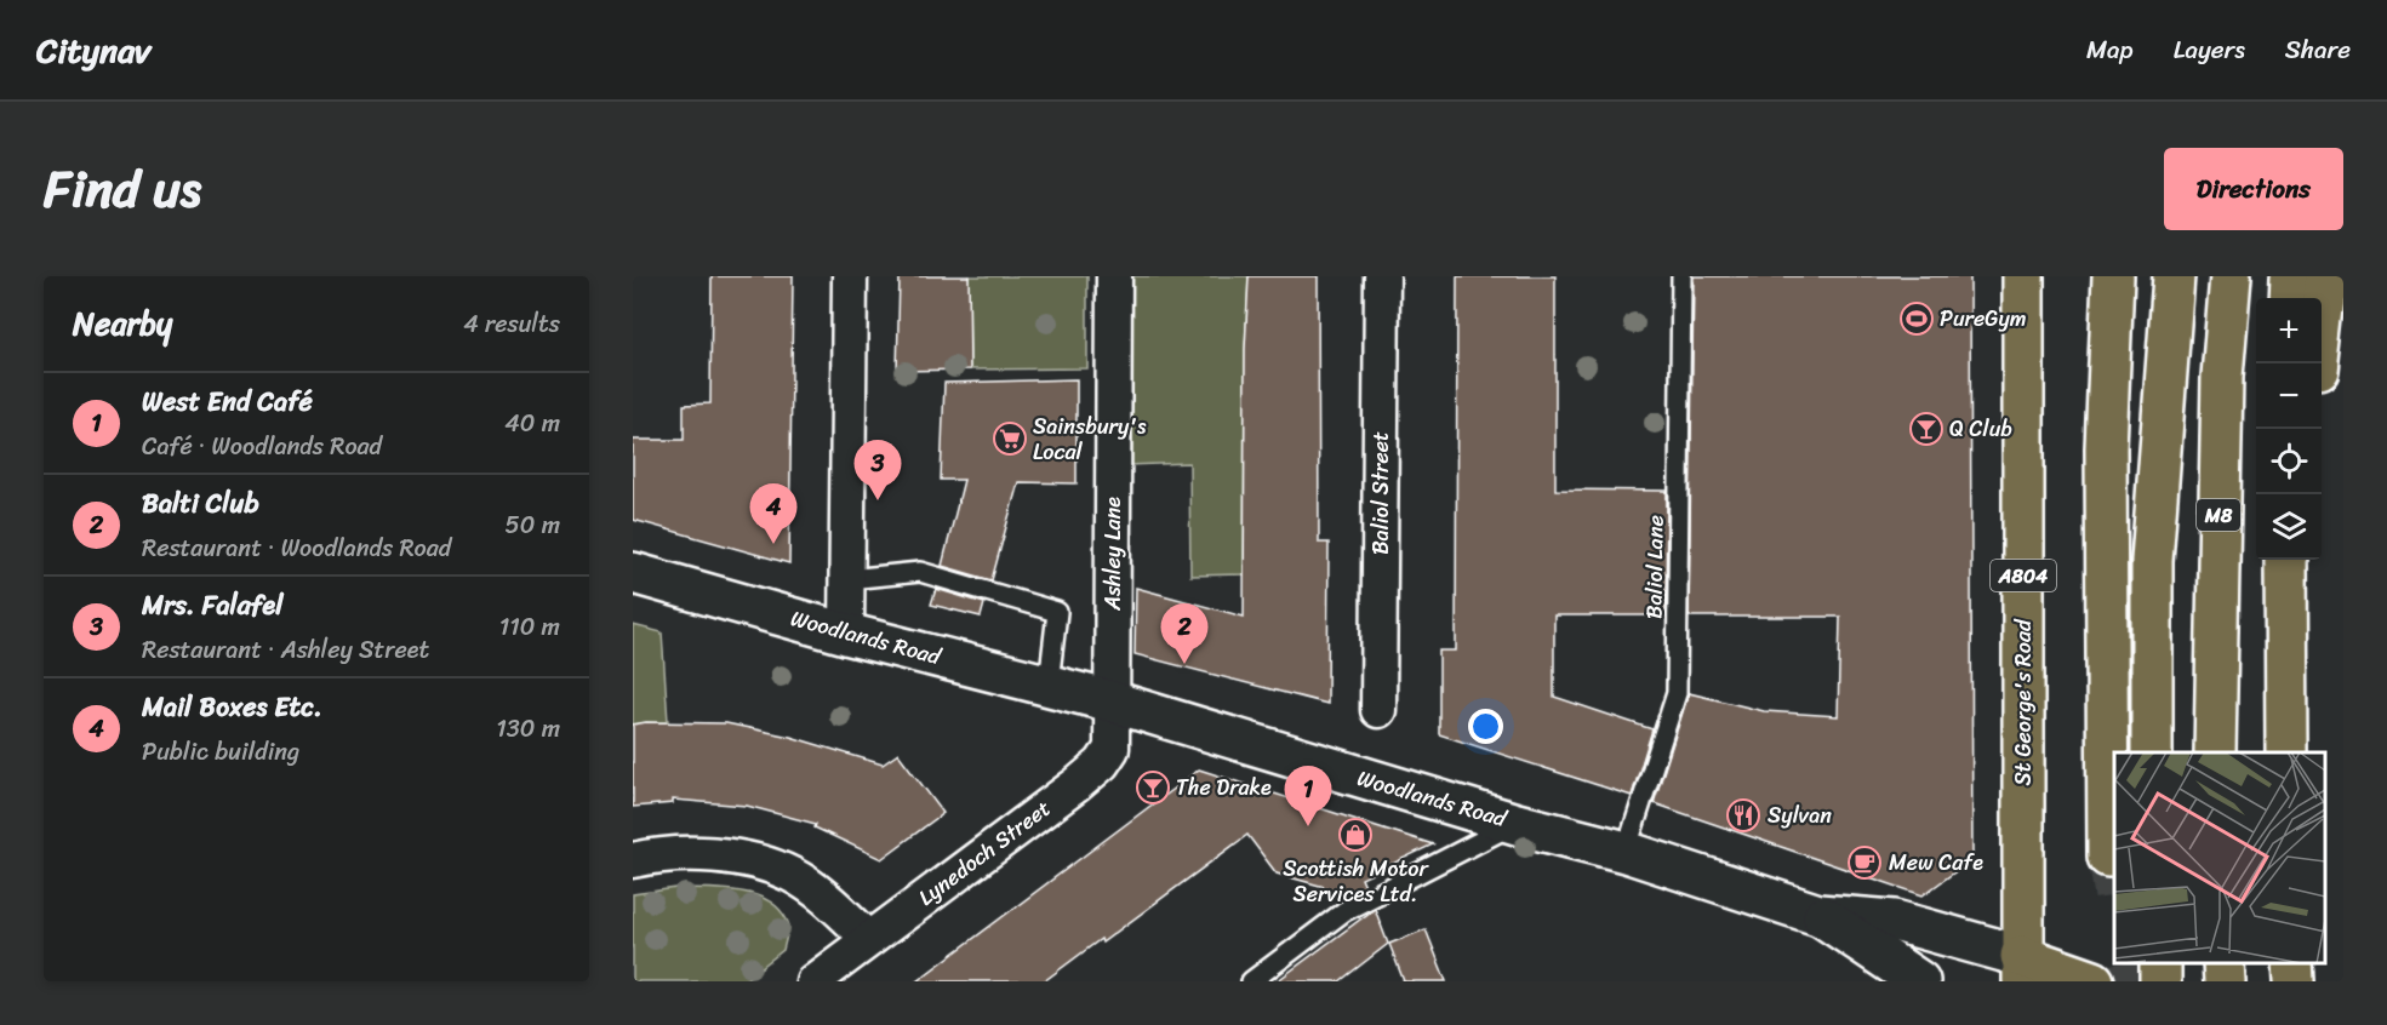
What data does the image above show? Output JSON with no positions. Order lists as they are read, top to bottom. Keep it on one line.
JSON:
{"streets":{"main road":["M8","A804","St George's Road"],"street":["Baliol Street","Ashley Lane","Woodlands Road","Lynedoch Street"],"lane":["Baliol Lane"]},"crossings":[["Ashley Lane","Woodlands Road"],["Ashley Lane","Lynedoch Street"],["Baliol Lane","Woodlands Road"],["Woodlands Road","St George's Road"],["Woodlands Road","Lynedoch Street"]],"places":{"sports":["PureGym"],"bar":["Q Club","The Drake"],"supermarket":["Sainsbury's Local"],"restaurant":["Sylvan"],"shop":["Scottish Motor Services Ltd."],"cafe":["Mew Cafe"]},"page":{"header":"Citynav","nav":["Map","Layers","Share"],"title":"Find us","buttons":"Directions","heading":["Nearby","4 results"],"map_buttons":["+","−"],"list":[{"mark":"1","name":"West End Café","note":"Café · Woodlands Road","value":"40 m"},{"mark":"2","name":"Balti Club","note":"Restaurant · Woodlands Road","value":"50 m"},{"mark":"3","name":"Mrs. Falafel","note":"Restaurant · Ashley Street","value":"110 m"},{"mark":"4","name":"Mail Boxes Etc.","note":"Public building","value":"130 m"}],"pins":["3","4","2","1"]}}
